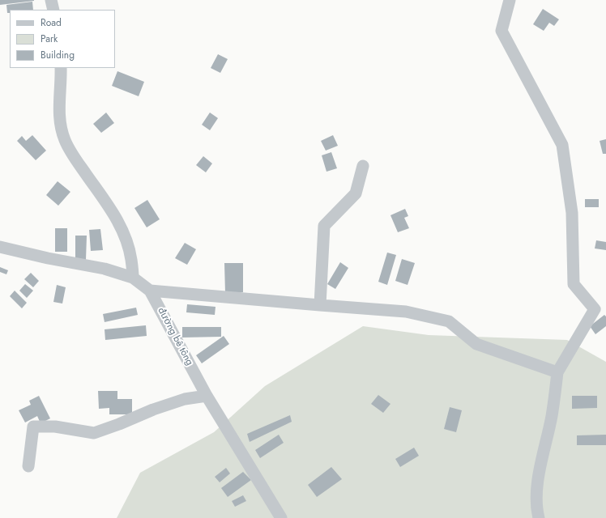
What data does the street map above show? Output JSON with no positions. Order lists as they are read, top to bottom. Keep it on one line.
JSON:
{"streets":{"street":["đường bê tông"]},"legend":["Road","Park","Building"]}
